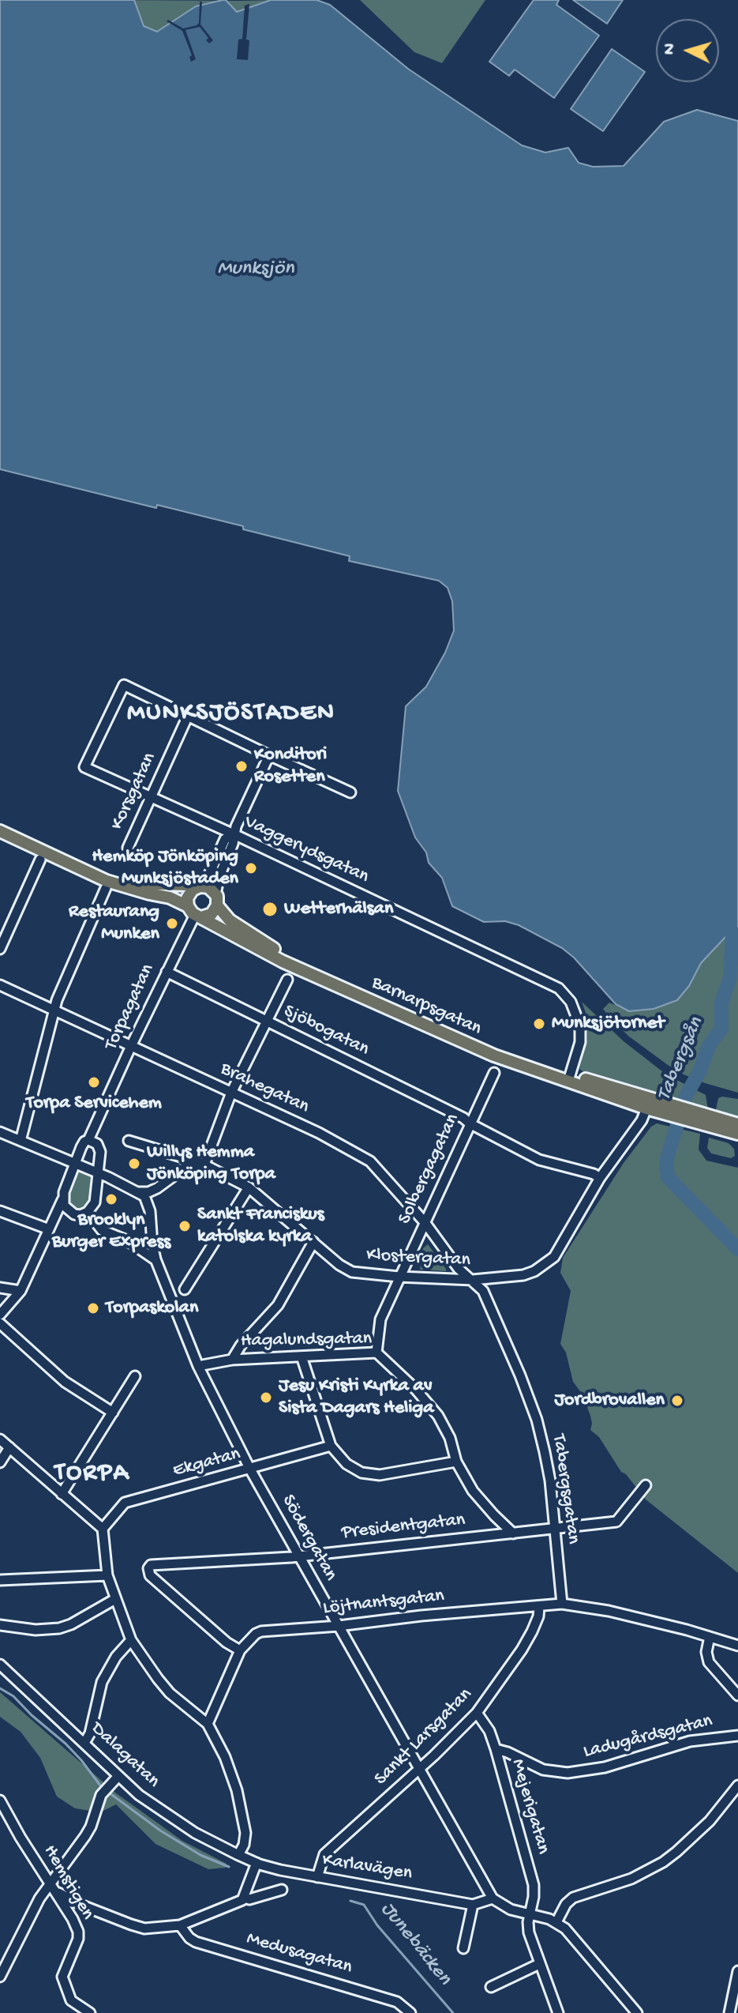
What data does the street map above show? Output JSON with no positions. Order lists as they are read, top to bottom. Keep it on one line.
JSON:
{"streets":{"main road":["Barnarpsgatan"],"street":["Korsgatan","Vaggerydsgatan","Torpagatan","Sjöbogatan","Brahegatan","Solbergagatan","Klostergatan","Hagalundsgatan","Ekgatan","Tabergsgatan","Presidentgatan","Södergatan","Löjtnantsgatan","Sankt Larsgatan","Ladugårdsgatan","Dalagatan","Mejerigatan","Karlavägen","Hemstigen","Medusagatan"]},"crossings":[["Korsgatan","Vaggerydsgatan"],["Vaggerydsgatan","Barnarpsgatan"],["Barnarpsgatan","Torpagatan"],["Barnarpsgatan","Klostergatan"],["Torpagatan","Sjöbogatan"],["Torpagatan","Brahegatan"],["Sjöbogatan","Solbergagatan"],["Sjöbogatan","Klostergatan"],["Brahegatan","Solbergagatan"],["Brahegatan","Klostergatan"],["Brahegatan","Tabergsgatan"],["Solbergagatan","Klostergatan"],["Solbergagatan","Hagalundsgatan"],["Klostergatan","Tabergsgatan"],["Hagalundsgatan","Presidentgatan"],["Hagalundsgatan","Södergatan"],["Ekgatan","Södergatan"],["Tabergsgatan","Presidentgatan"],["Tabergsgatan","Löjtnantsgatan"],["Presidentgatan","Södergatan"],["Presidentgatan","Löjtnantsgatan"],["Södergatan","Löjtnantsgatan"],["Södergatan","Sankt Larsgatan"],["Södergatan","Karlavägen"],["Löjtnantsgatan","Sankt Larsgatan"],["Sankt Larsgatan","Mejerigatan"],["Sankt Larsgatan","Karlavägen"],["Ladugårdsgatan","Mejerigatan"],["Dalagatan","Karlavägen"]],"districts":["MUNKSJÖSTADEN","TORPA"],"water":["Munksjön","Tabergsån","Junebäcken"],"places":["Konditori Rosetten","Hemköp Jönköping Munksjöstaden","Wetterhälsan","Restaurang Munken","Munksjötornet","Torpa Servicehem","Willys Hemma Jönköping Torpa","Brooklyn Burger Express","Sankt Franciskus katolska kyrka","Torpaskolan","Jesu Kristi Kyrka av Sista Dagars Heliga","Jordbrovallen"],"north":"left"}
